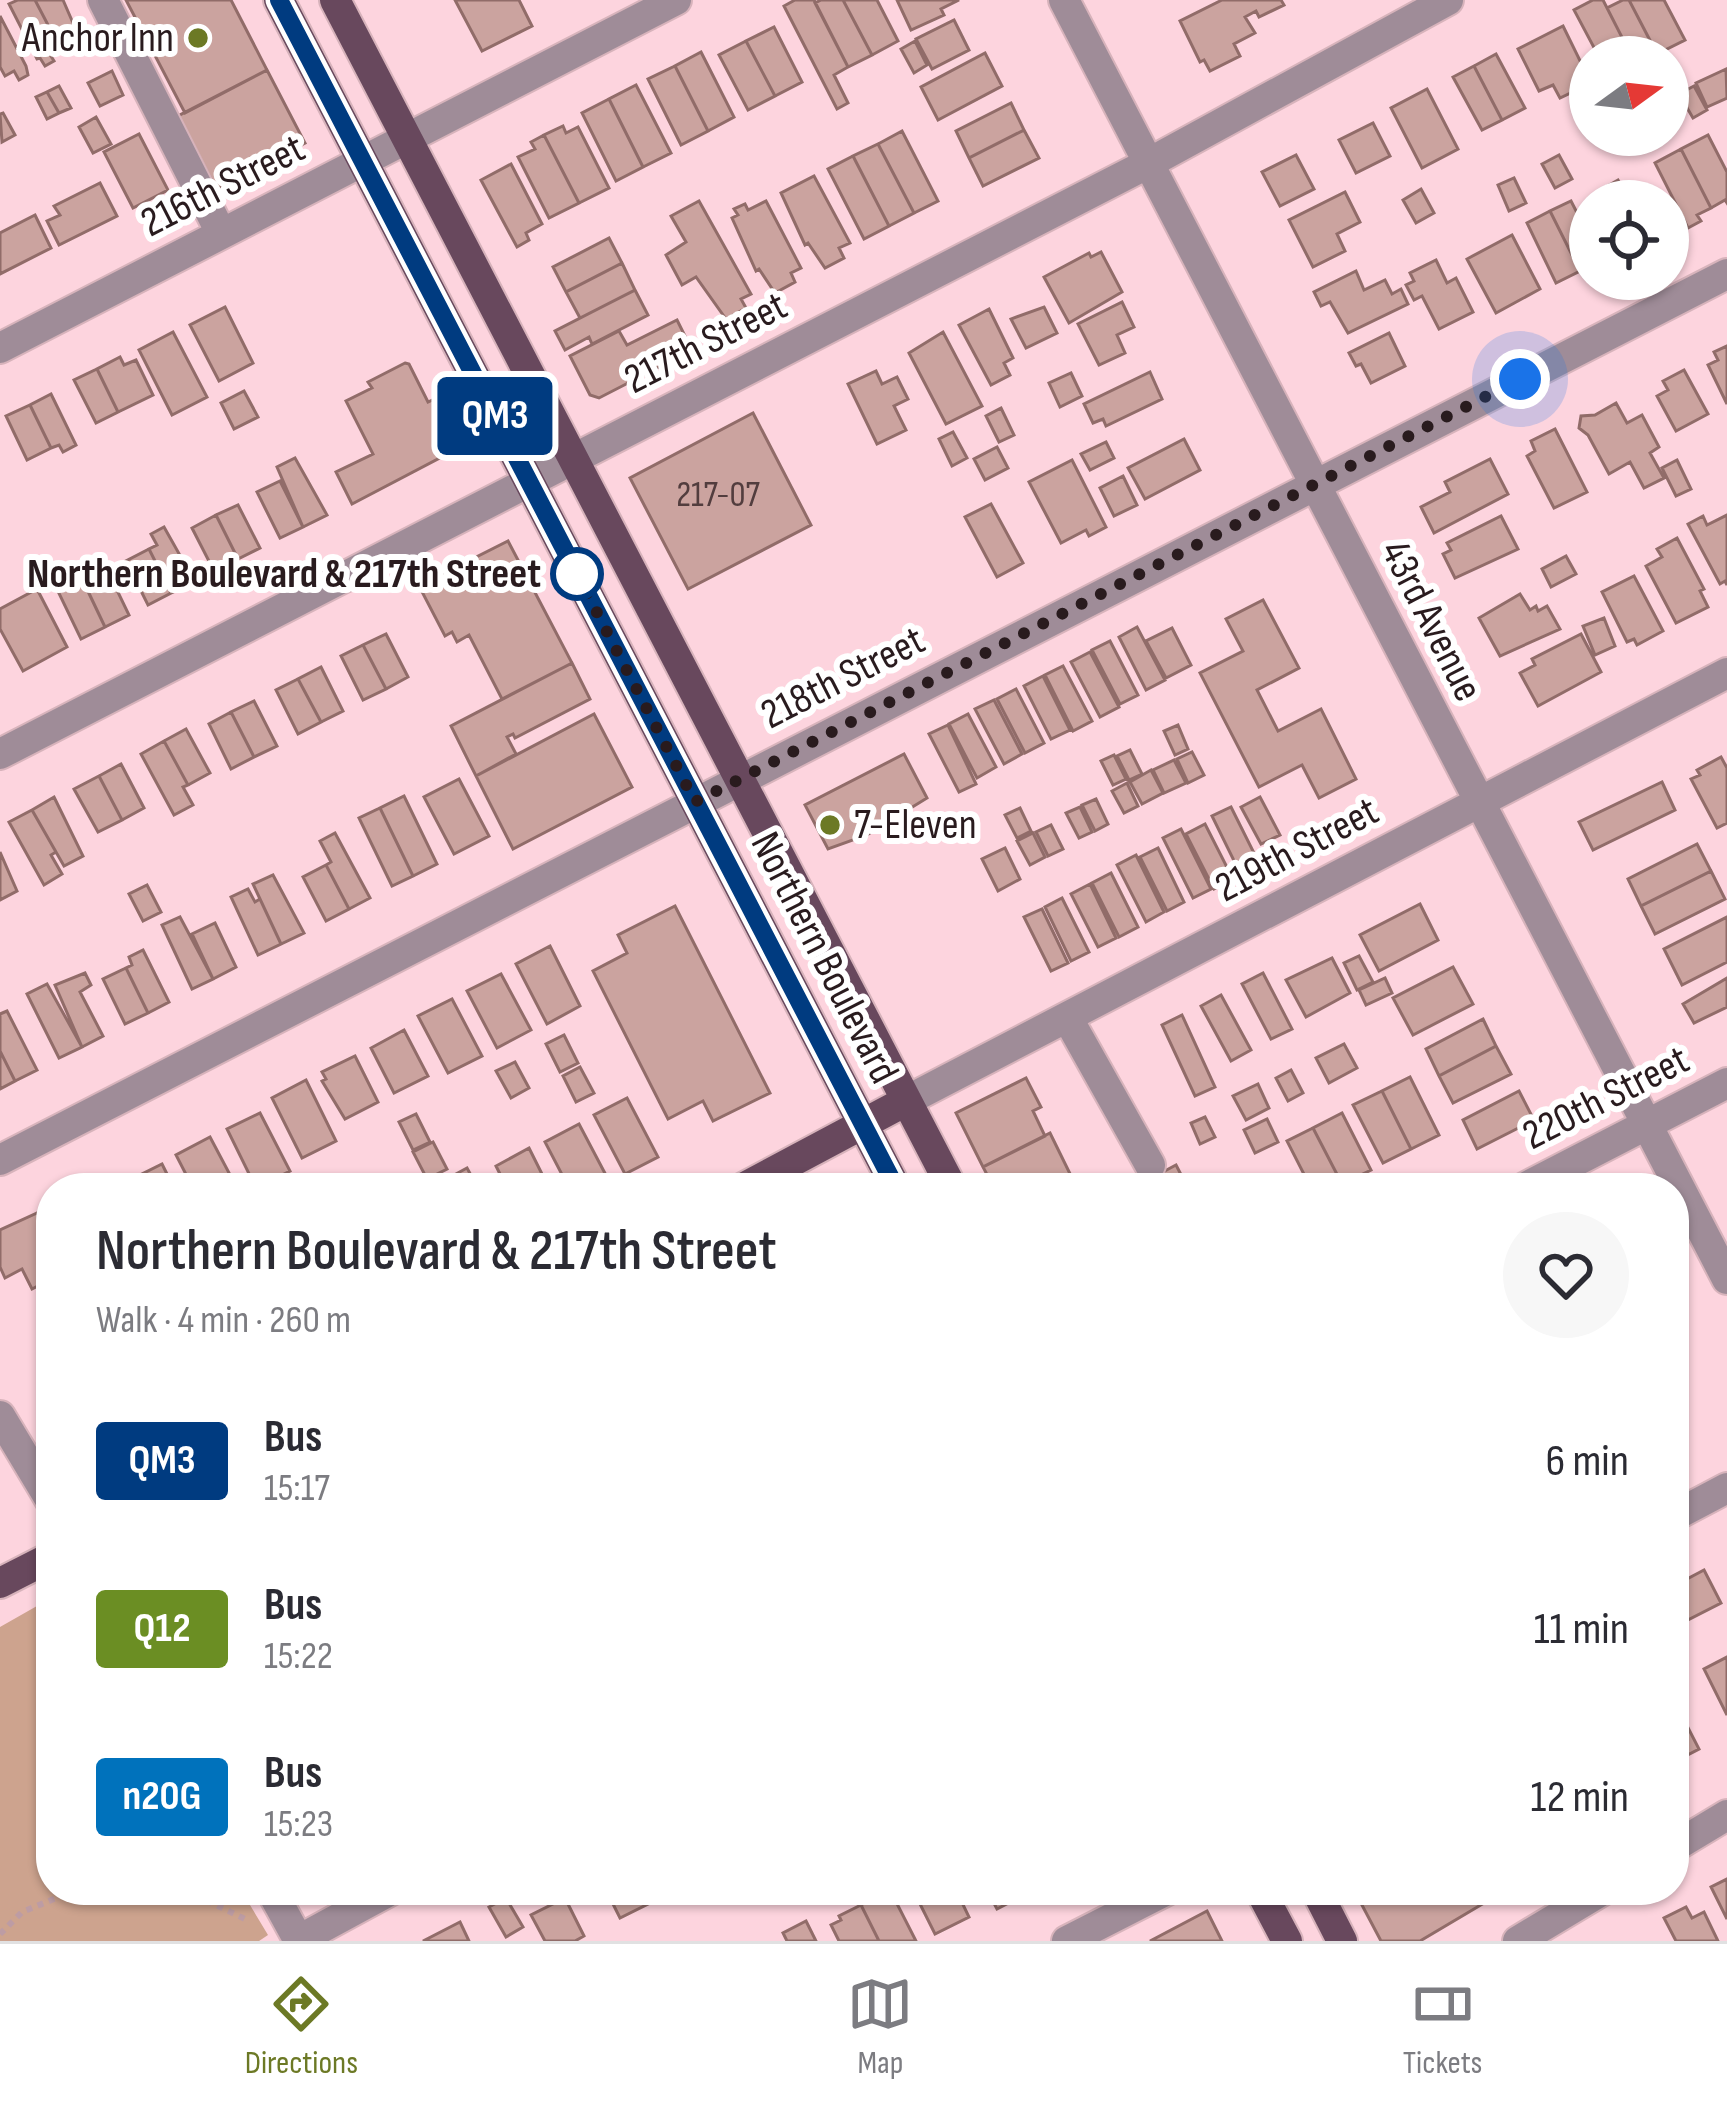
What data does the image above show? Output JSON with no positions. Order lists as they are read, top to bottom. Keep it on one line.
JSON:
{"streets":{"main road":["Northern Boulevard"],"street":["216th Street","217th Street","43rd Avenue","218th Street","219th Street","220th Street"]},"crossings":[["216th Street","Northern Boulevard"],["217th Street","43rd Avenue"],["217th Street","Northern Boulevard"],["43rd Avenue","218th Street"],["43rd Avenue","219th Street"],["43rd Avenue","220th Street"],["218th Street","Northern Boulevard"],["219th Street","Northern Boulevard"]],"places":["Anchor Inn","Northern Boulevard & 217th Street","7-Eleven"],"lines":["bus line QM3"],"house_numbers":["217-07"],"north":"right","page":{"on_map":"QM3","heading":["Northern Boulevard & 217th Street","Walk · 4 min · 260 m"],"list":[{"mark":"QM3","name":"Bus","note":"15:17","value":"6 min"},{"mark":"Q12","name":"Bus","note":"15:22","value":"11 min"},{"mark":"n20G","name":"Bus","note":"15:23","value":"12 min"}],"tabs":["Directions","Map","Tickets"]}}
